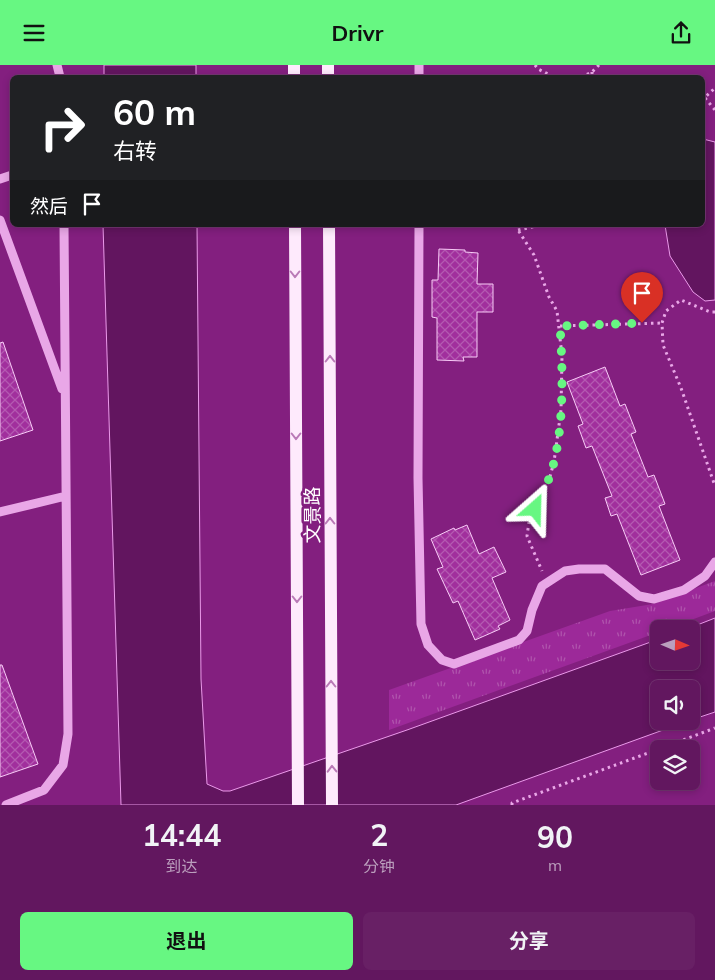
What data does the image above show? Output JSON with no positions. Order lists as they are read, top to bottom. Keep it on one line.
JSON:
{"streets":{"main road":["文景路"]},"north":"right","page":{"header":"Drivr","turn":["60 m","右转"],"then":"然后","eta":["14:44","到达","2","分钟","90","m"],"buttons":["退出","分享"]}}
